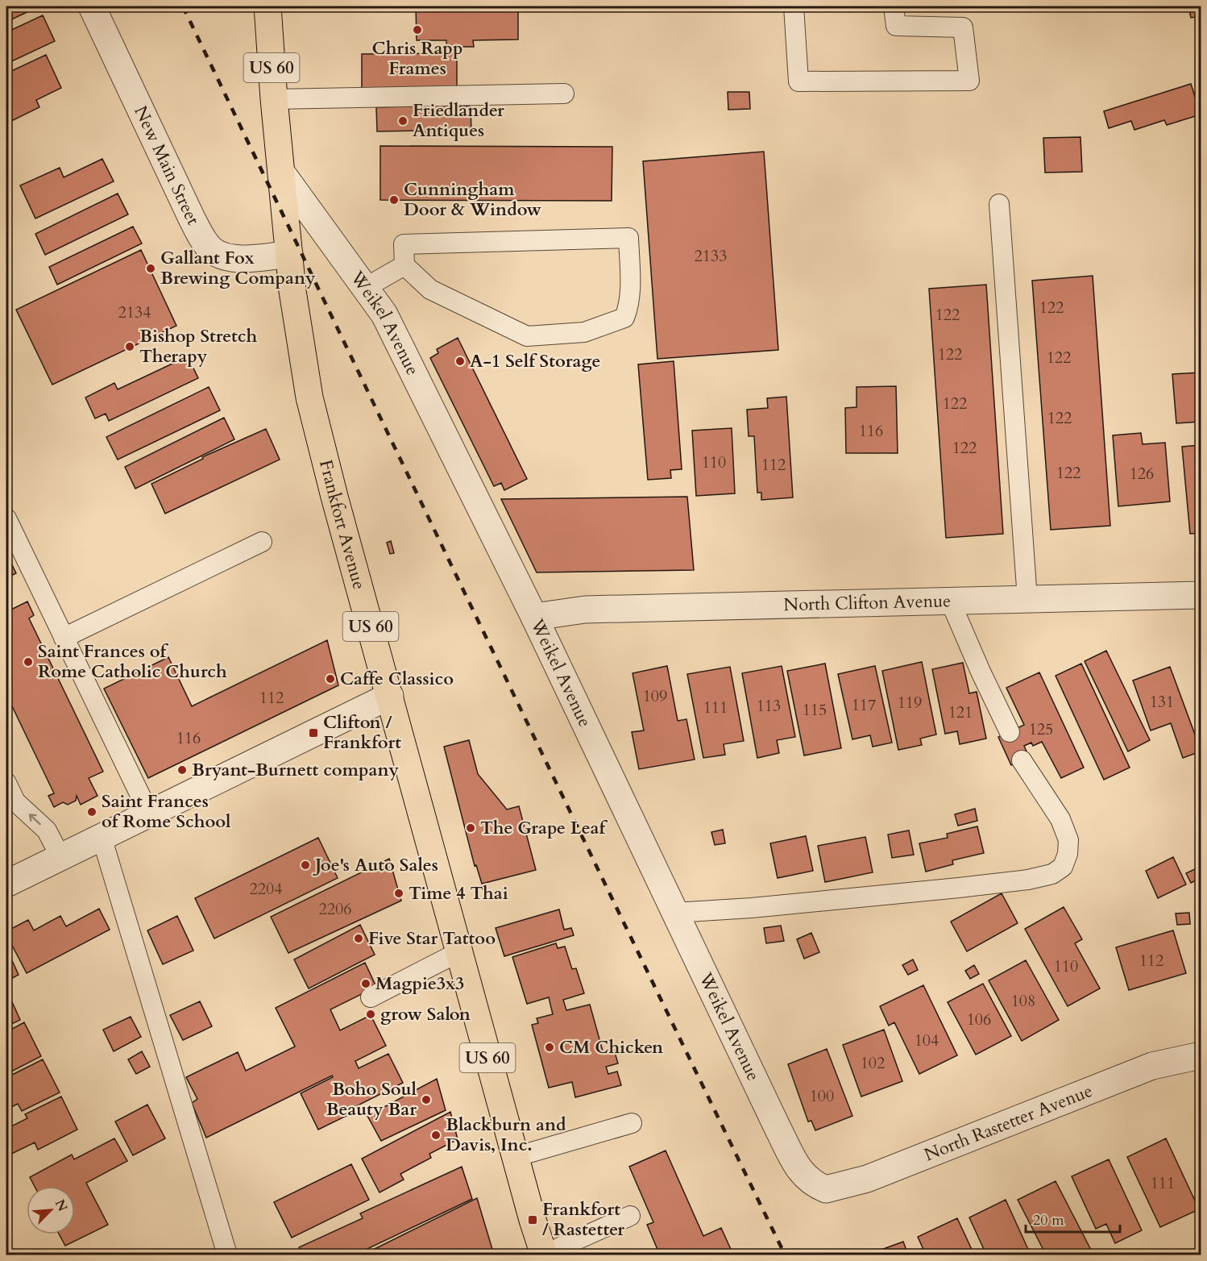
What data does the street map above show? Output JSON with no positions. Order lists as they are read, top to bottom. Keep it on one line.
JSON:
{"streets":{"main road":["US 60","Frankfort Avenue"],"street":["New Main Street","Weikel Avenue","North Clifton Avenue","North Rastetter Avenue"]},"crossings":[["New Main Street","Frankfort Avenue"],["Weikel Avenue","Frankfort Avenue"],["Weikel Avenue","North Clifton Avenue"],["Weikel Avenue","North Rastetter Avenue"]],"places":{"other":["Chris Rapp Frames","Friedlander Antiques","Cunningham Door & Window","Gallant Fox Brewing Company","Bishop Stretch Therapy","A-1 Self Storage","Saint Frances of Rome Catholic Church","Caffe Classico","Bryant-Burnett company","Saint Frances of Rome School","The Grape Leaf","Joe's Auto Sales","Time 4 Thai","Five Star Tattoo","Magpie3x3","grow Salon","CM Chicken","Boho Soul Beauty Bar","Blackburn and Davis, Inc."],"transit":["Clifton / Frankfort","Frankfort / Rastetter"]},"house_numbers":["2133","122","2134","122","122","122","122","122","116","122","110","112","122","126","109","112","131","119","117","113","111","115","121","125","116","2204","2206","112","110","108","106","104","102","100","111"],"scale_bar":"20 m","north":"top right"}
